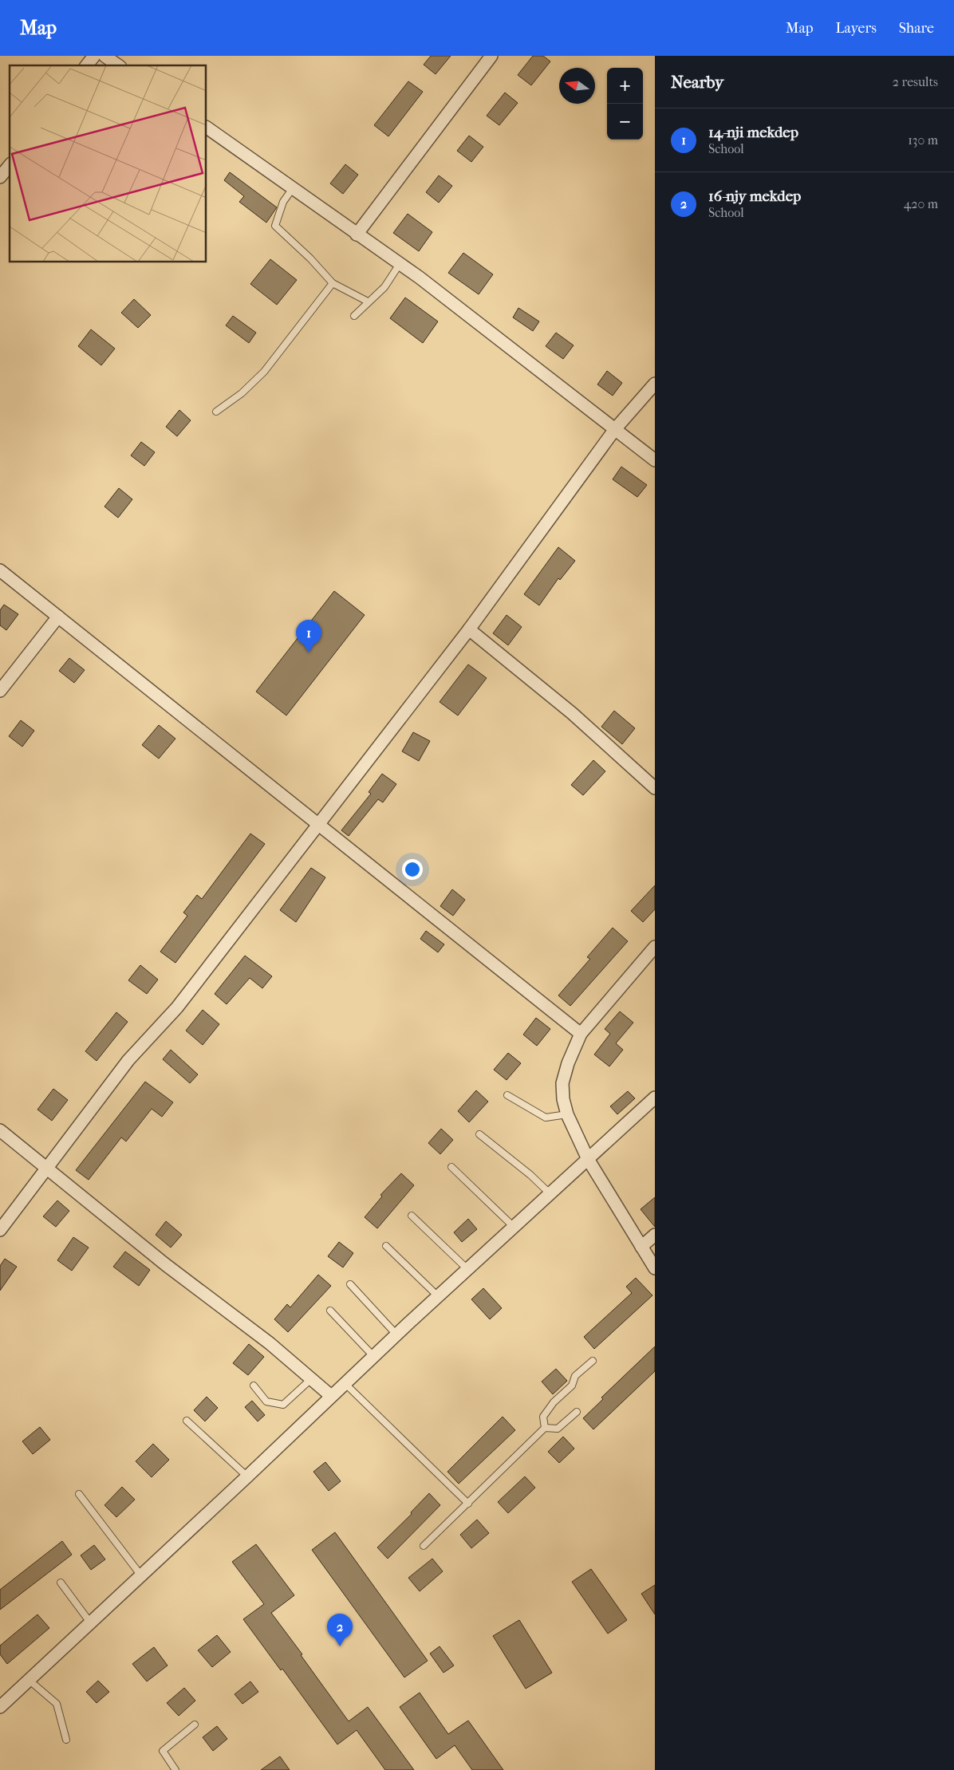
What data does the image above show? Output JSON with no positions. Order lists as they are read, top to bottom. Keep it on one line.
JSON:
{"north":"left","page":{"header":"Map","nav":["Map","Layers","Share"],"heading":["Nearby","2 results"],"map_buttons":["+","−"],"list":[{"mark":"1","name":"14-nji mekdep","note":"School","value":"130 m"},{"mark":"2","name":"16-njy mekdep","note":"School","value":"420 m"}],"pins":["1","2"]}}
